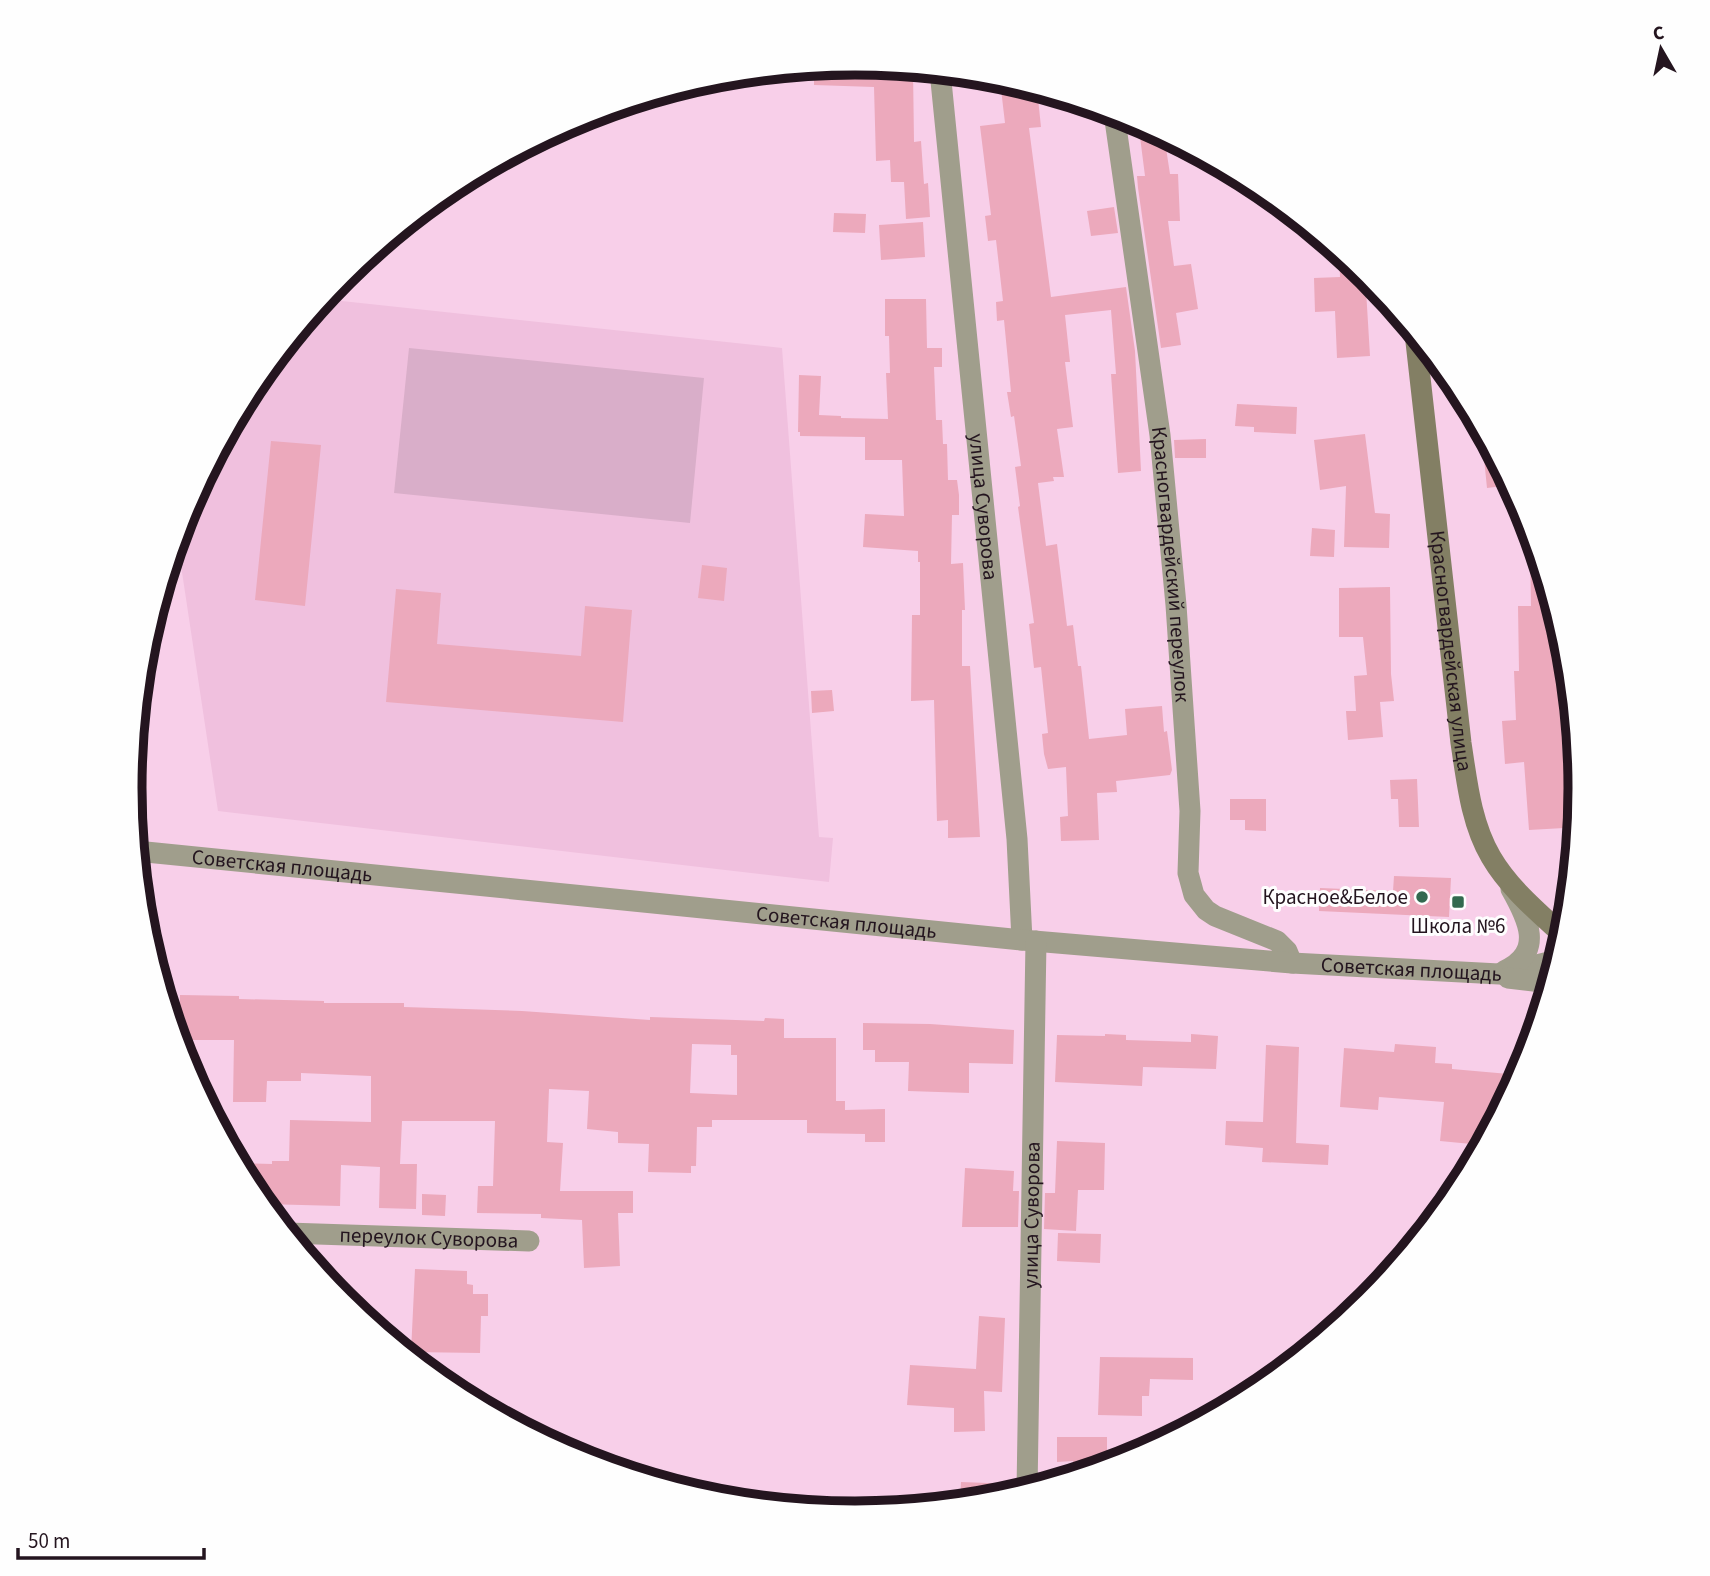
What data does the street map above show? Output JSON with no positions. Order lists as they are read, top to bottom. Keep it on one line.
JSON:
{"streets":{"street":["улица Суворова","Красногвардейский переулок","Красногвардейская улица","Советская площадь","переулок Суворова"]},"crossings":[["улица Суворова","Советская площадь"],["Красногвардейский переулок","Советская площадь"]],"places":{"other":["Красное&Белое"],"transit":["Школа №6"]},"scale_bar":"50 m","north":"top"}
